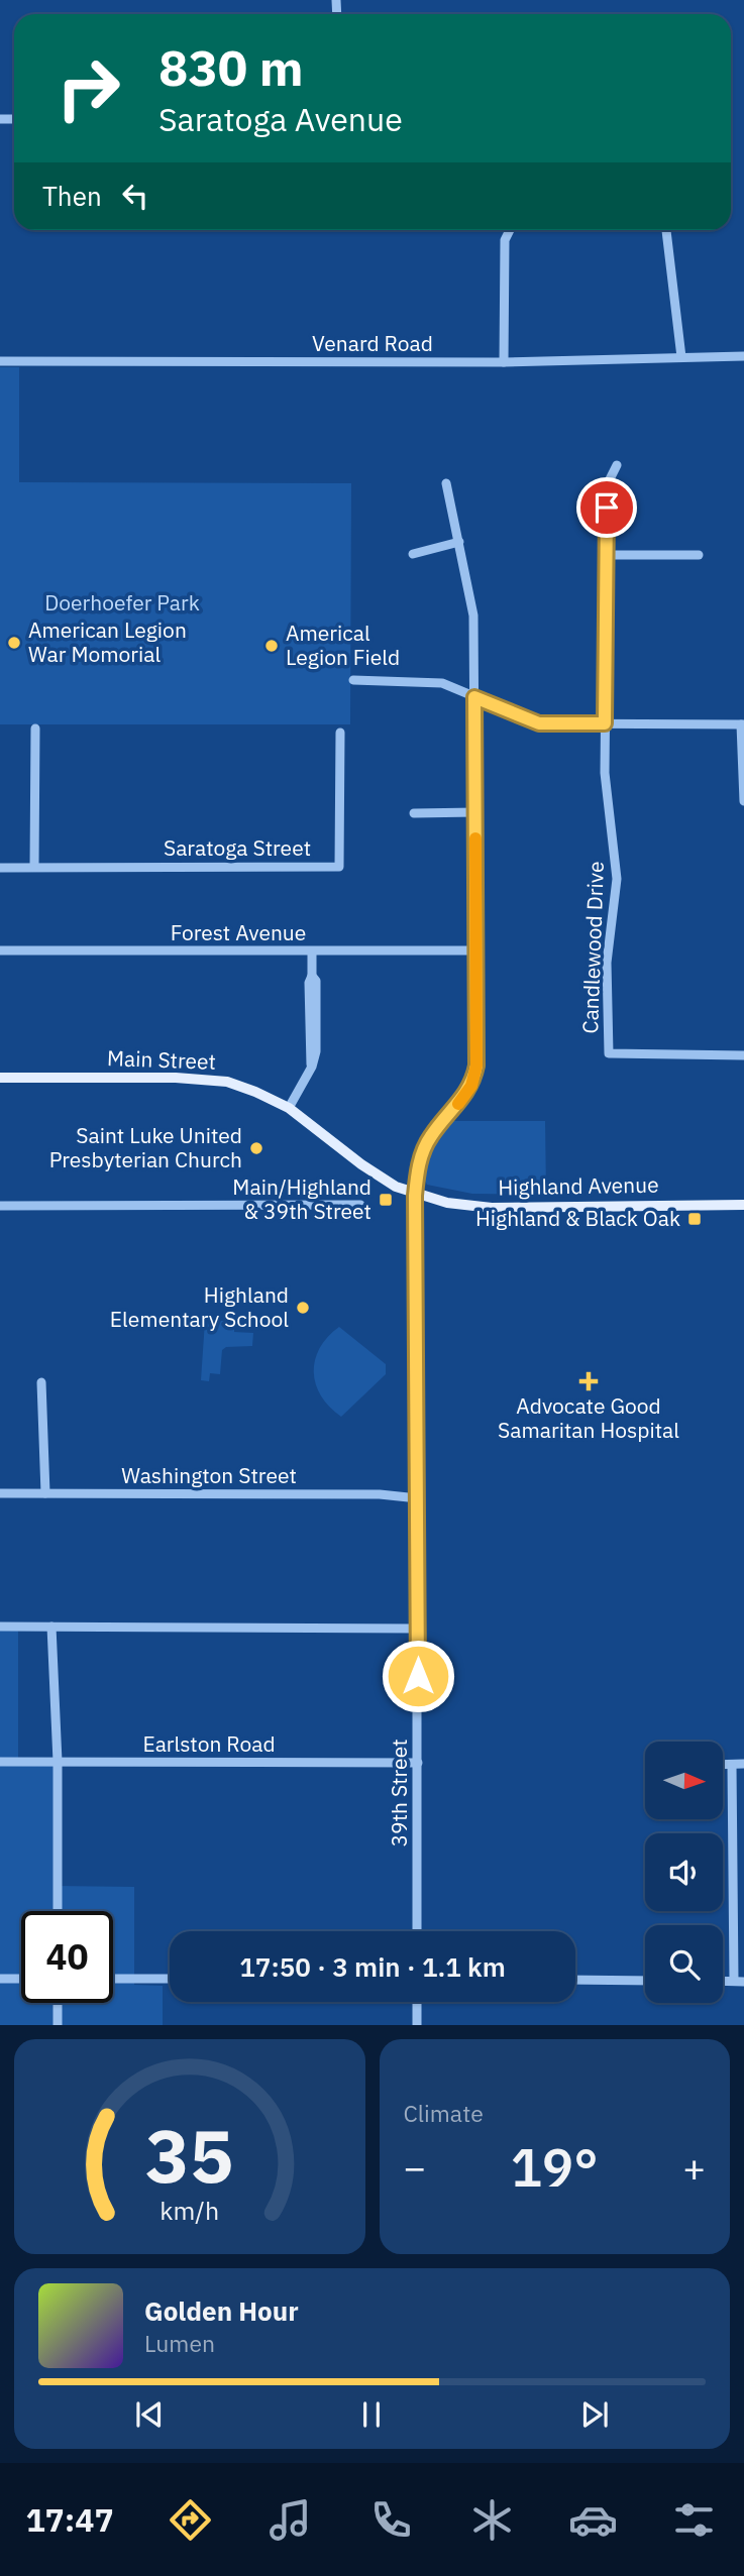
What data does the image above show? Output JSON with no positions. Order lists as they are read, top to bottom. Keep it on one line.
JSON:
{"streets":{"main road":["Main Street","Highland Avenue"],"street":["Venard Road","Saratoga Street","Forest Avenue","Candlewood Drive","Washington Street","Earlston Road","39th Street"]},"crossings":[["Forest Avenue","39th Street"],["Main Street","Highland Avenue"],["Main Street","39th Street"],["Highland Avenue","39th Street"],["Washington Street","39th Street"],["Earlston Road","39th Street"]],"parks":["Doerhoefer Park"],"places":{"other":["American Legion War Momorial","Americal Legion Field","Saint Luke United Presbyterian Church","Highland Elementary School"],"transit":["Main/Highland & 39th Street","Highland & Black Oak"],"health":["Advocate Good Samaritan Hospital"]},"north":"right","page":{"turn":["830 m","Saratoga Avenue"],"then":"Then","limit":"40","trip":"17:50 · 3 min · 1.1 km","tile":"Climate","heat":["−","19°","+"],"song":["Golden Hour","Lumen"],"tabs":"17:47","gauge":["35","km/h"]}}
